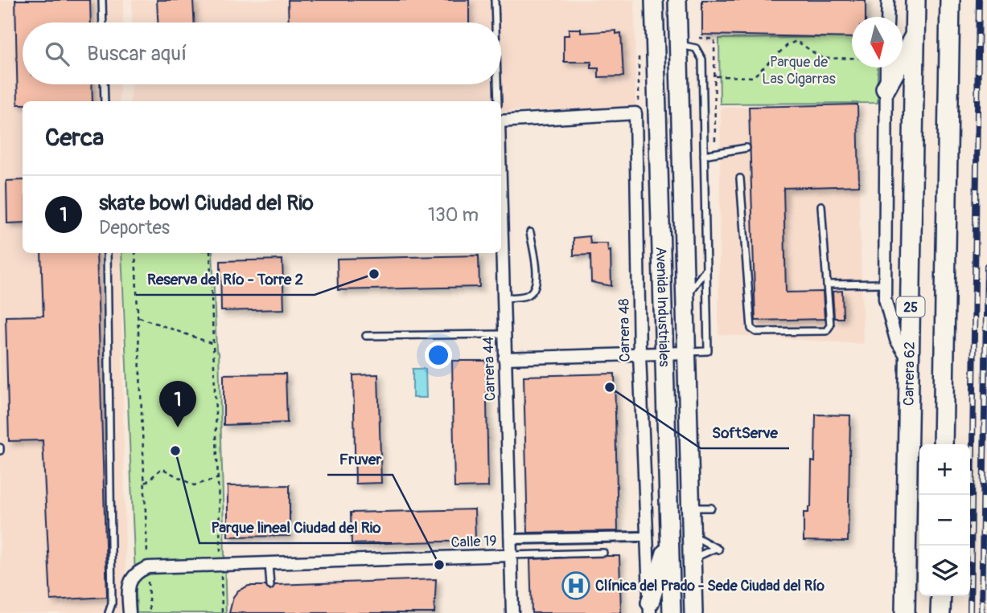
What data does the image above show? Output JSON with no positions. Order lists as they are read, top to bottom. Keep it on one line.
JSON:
{"streets":{"highway":["25","Carrera 62"],"main road":["Avenida Industriales"],"street":["Carrera 48","Carrera 44","Calle 19"]},"crossings":[["Carrera 44","Calle 19"]],"parks":["Parque de Las Cigarras"],"places":{"other":["Reserva del Río - Torre 2","SoftServe","Parque lineal Ciudad del Rio","Fruver"],"hospital":["Clínica del Prado - Sede Ciudad del Río"]},"north":"bottom","page":{"search":"Buscar aquí","heading":"Cerca","list":[{"mark":"1","name":"skate bowl Ciudad del Rio","note":"Deportes","value":"130 m"}],"pins":"1","map_buttons":["+","−"]}}
